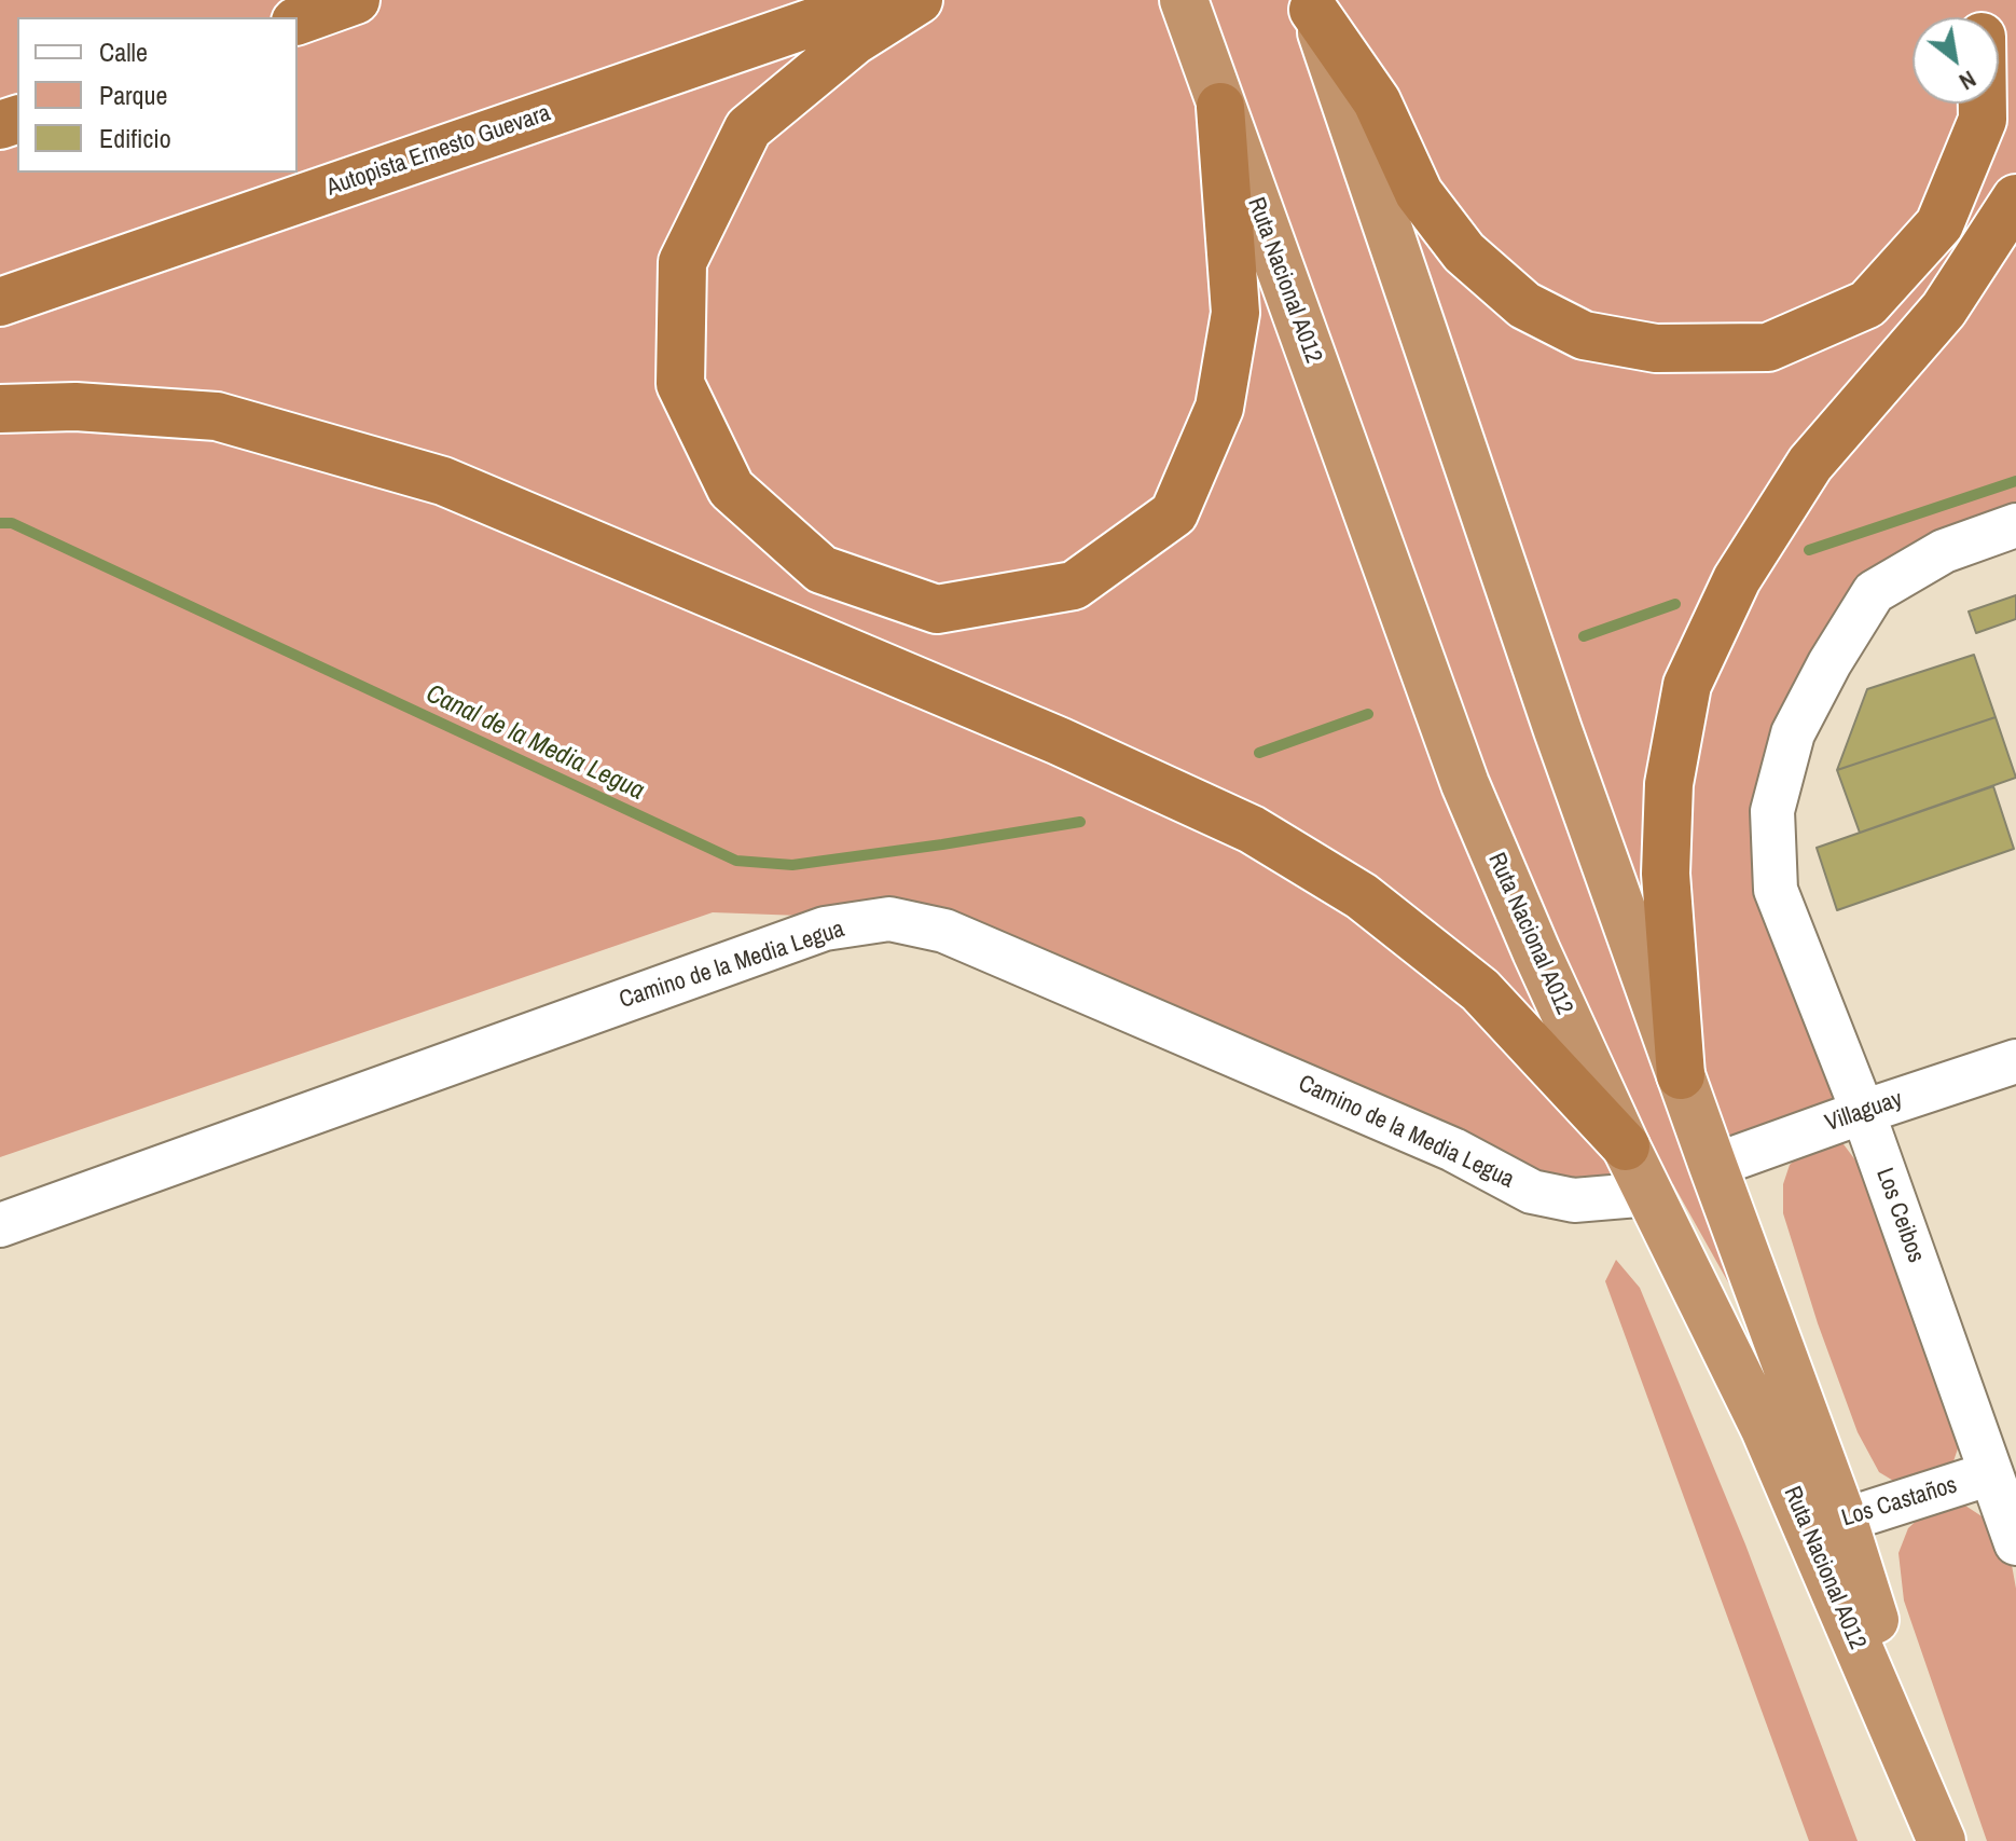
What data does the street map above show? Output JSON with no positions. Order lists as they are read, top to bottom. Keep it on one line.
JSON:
{"streets":{"highway":["Autopista Ernesto Guevara","Ruta Nacional A012"],"street":["Camino de la Media Legua","Villaguay","Los Ceibos","Los Castaños"]},"crossings":[["Ruta Nacional A012","Camino de la Media Legua"],["Ruta Nacional A012","Villaguay"],["Ruta Nacional A012","Los Castaños"],["Villaguay","Los Ceibos"],["Los Ceibos","Los Castaños"]],"water":["Canal de la Media Legua"],"legend":["Calle","Parque","Edificio"],"north":"bottom right"}
